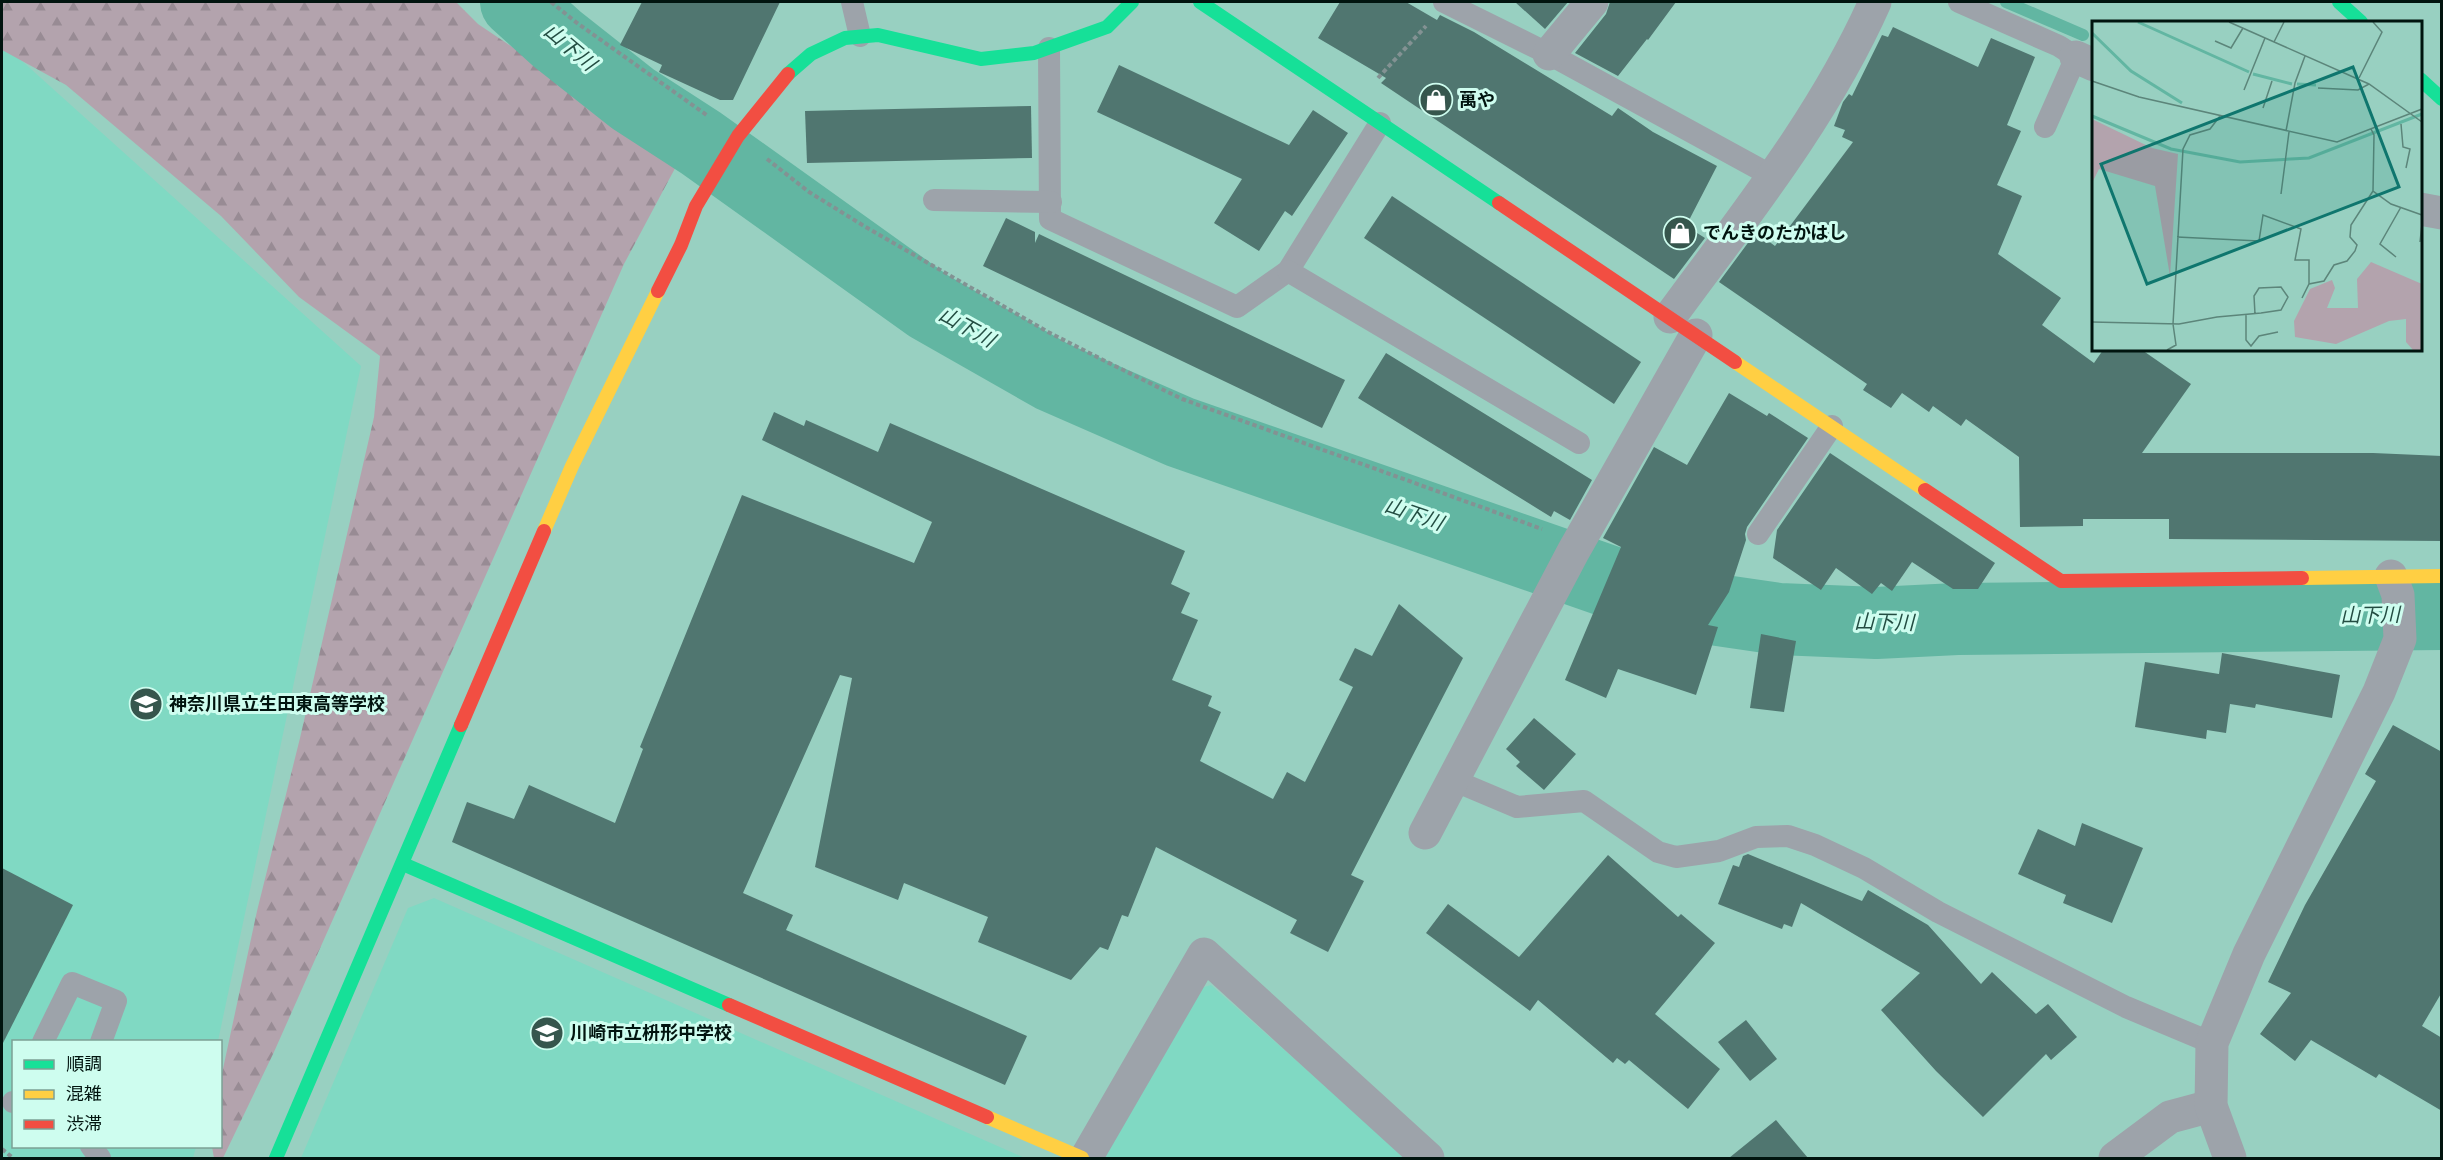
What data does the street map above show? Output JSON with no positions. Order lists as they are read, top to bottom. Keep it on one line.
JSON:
{"water":["山下川"],"places":{"shop":["萬や","でんきのたかはし"],"school or university":["神奈川県立生田東高等学校","川崎市立枡形中学校"]},"legend":["順調","混雑","渋滞"]}
